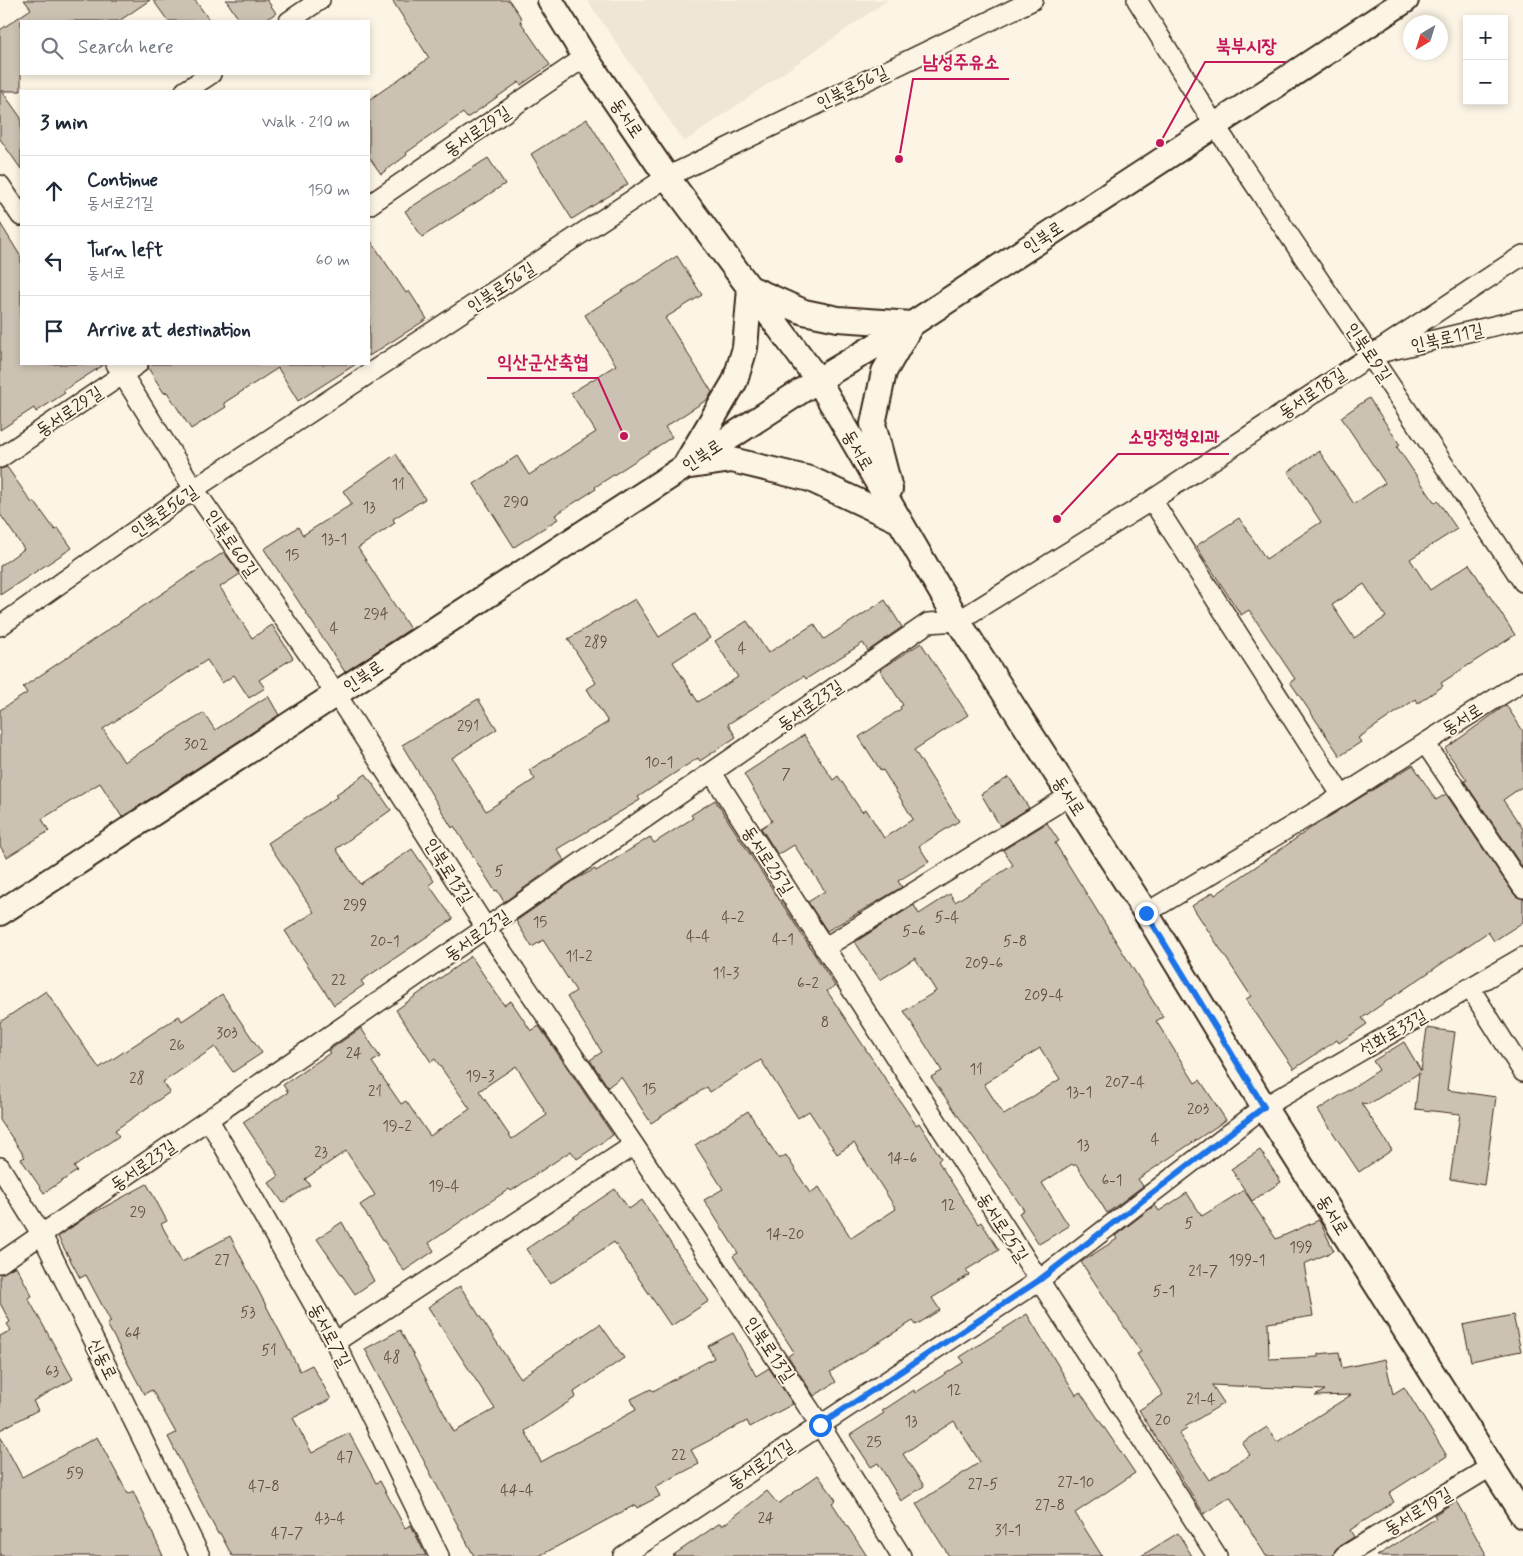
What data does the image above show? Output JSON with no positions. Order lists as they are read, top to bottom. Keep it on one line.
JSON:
{"streets":{"street":["인북로56길","동서로","동서로29길","인북로","인북로11길","인북로9길","동서로18길","인북로60길","동서로23길","동서로25길","인북로13길","선화로33길","동서로7길","신동로","동서로21길","동서로19길"]},"crossings":[["인북로56길","동서로"],["인북로56길","인북로60길"],["동서로","동서로29길"],["동서로","인북로"],["동서로","동서로18길"],["동서로","동서로23길"],["동서로","선화로33길"],["동서로","동서로21길"],["동서로","동서로19길"],["동서로29길","인북로60길"],["인북로","인북로9길"],["인북로","인북로60길"],["인북로","인북로13길"],["인북로11길","인북로9길"],["인북로11길","동서로18길"],["인북로9길","동서로18길"],["동서로18길","동서로23길"],["인북로60길","인북로13길"],["동서로23길","동서로25길"],["동서로23길","인북로13길"],["동서로23길","동서로7길"],["동서로23길","신동로"],["동서로25길","동서로21길"],["인북로13길","동서로21길"],["선화로33길","동서로21길"]],"places":["북부시장","남성주유소","익산군산축협","소망정형외과"],"house_numbers":["11","290","13","13-1","15","294","4","289","4","291","302","10-1","7","5","299","4-2","5-4","15","5-6","4-4","4-1","20-1","5-8","11-2","209-6","11-3","22","6-2","209-4","8","303","26","24","11","19-3","28","207-4","15","21","13-1","203","19-2","4","13","23","14-6","6-1","19-4","12","29","5","14-20","199","27","199-1","21-7","5-1","53","64","51","48","63","12","21-4","20","13","25","22","47","59","27-10","27-5","47-8","44-4","27-8","43-4","24","31-1","47-7"],"north":"bottom left","page":{"map_buttons":["+","−"],"search":"Search here","heading":["3 min","Walk · 210 m"],"list":[["Continue","동서로21길","150 m"],["Turn left","동서로","60 m"],"Arrive at destination"]}}
